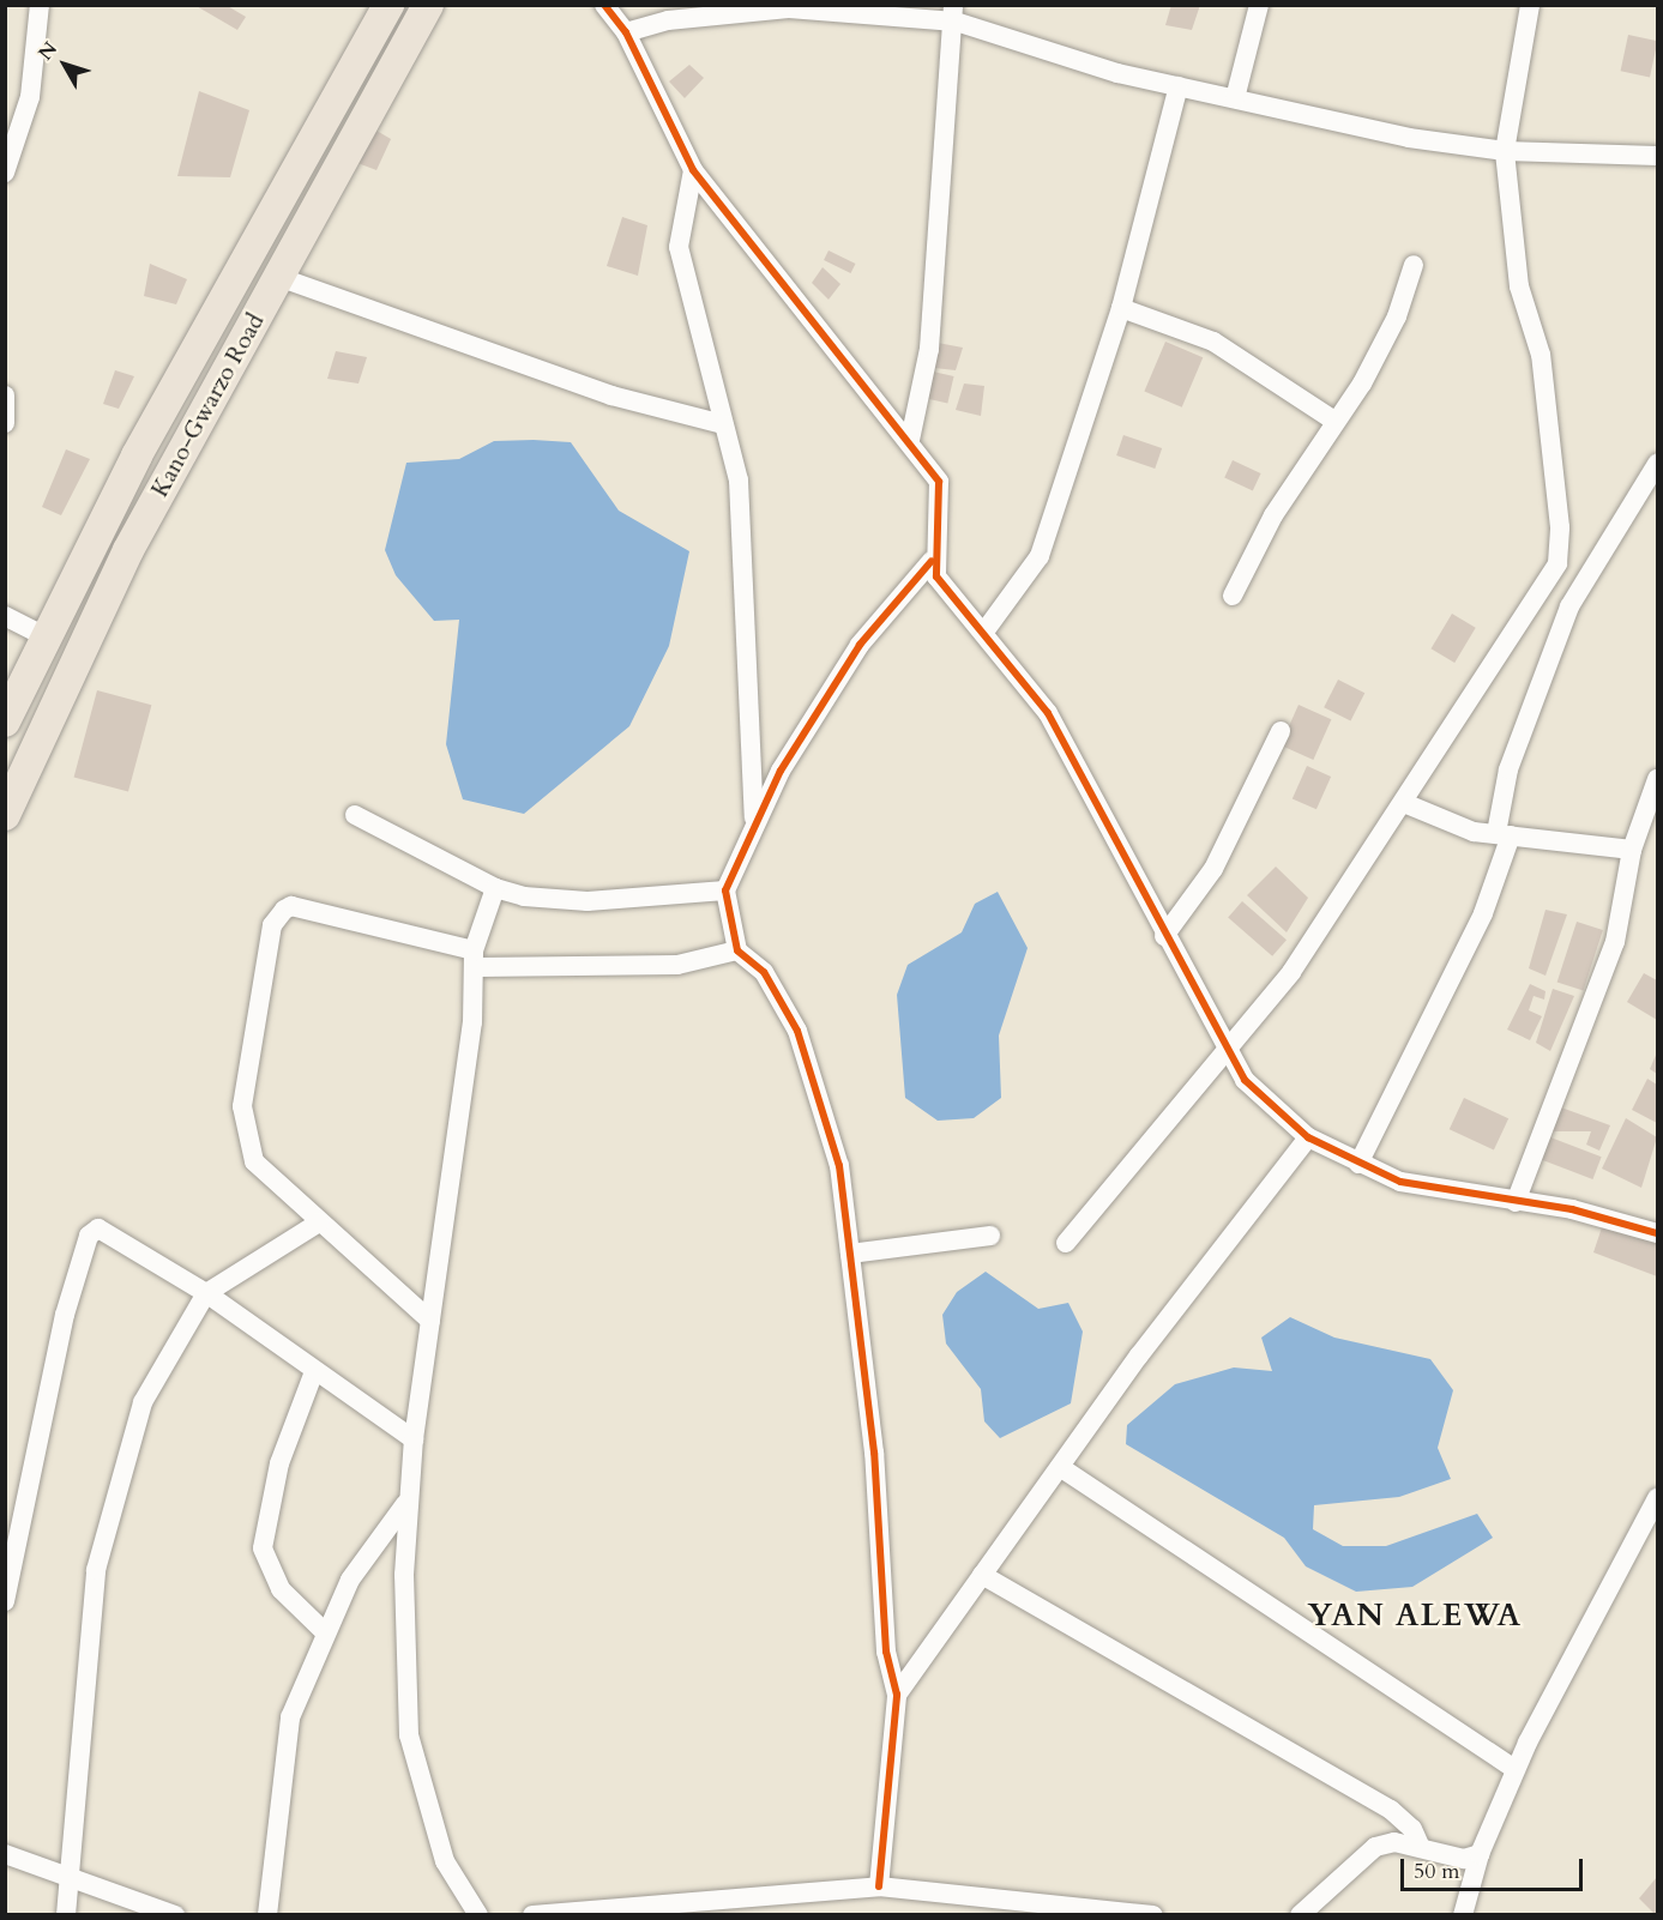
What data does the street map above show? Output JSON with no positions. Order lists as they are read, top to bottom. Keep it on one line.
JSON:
{"streets":{"main road":["Kano-Gwarzo Road"]},"districts":["YAN ALEWA"],"scale_bar":"50 m","north":"top left"}
